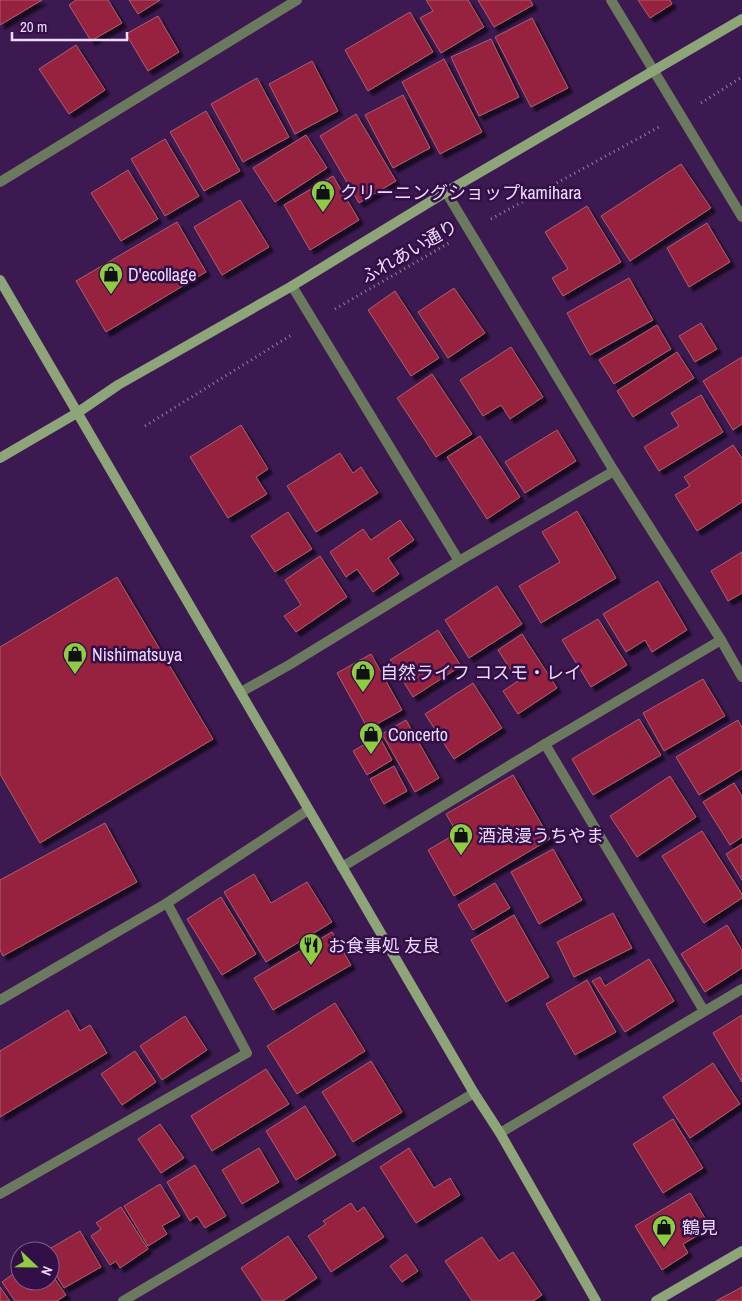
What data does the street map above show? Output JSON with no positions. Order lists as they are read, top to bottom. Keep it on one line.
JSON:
{"streets":{"path":["ふれあい通り"]},"places":{"shop":["クリーニングショップkamihara","D'ecollage","Nishimatsuya","自然ライフ コスモ・レイ","Concerto","酒浪漫うちやま","鶴見"],"restaurant":["お食事処 友良"]},"scale_bar":"20 m","north":"right"}
